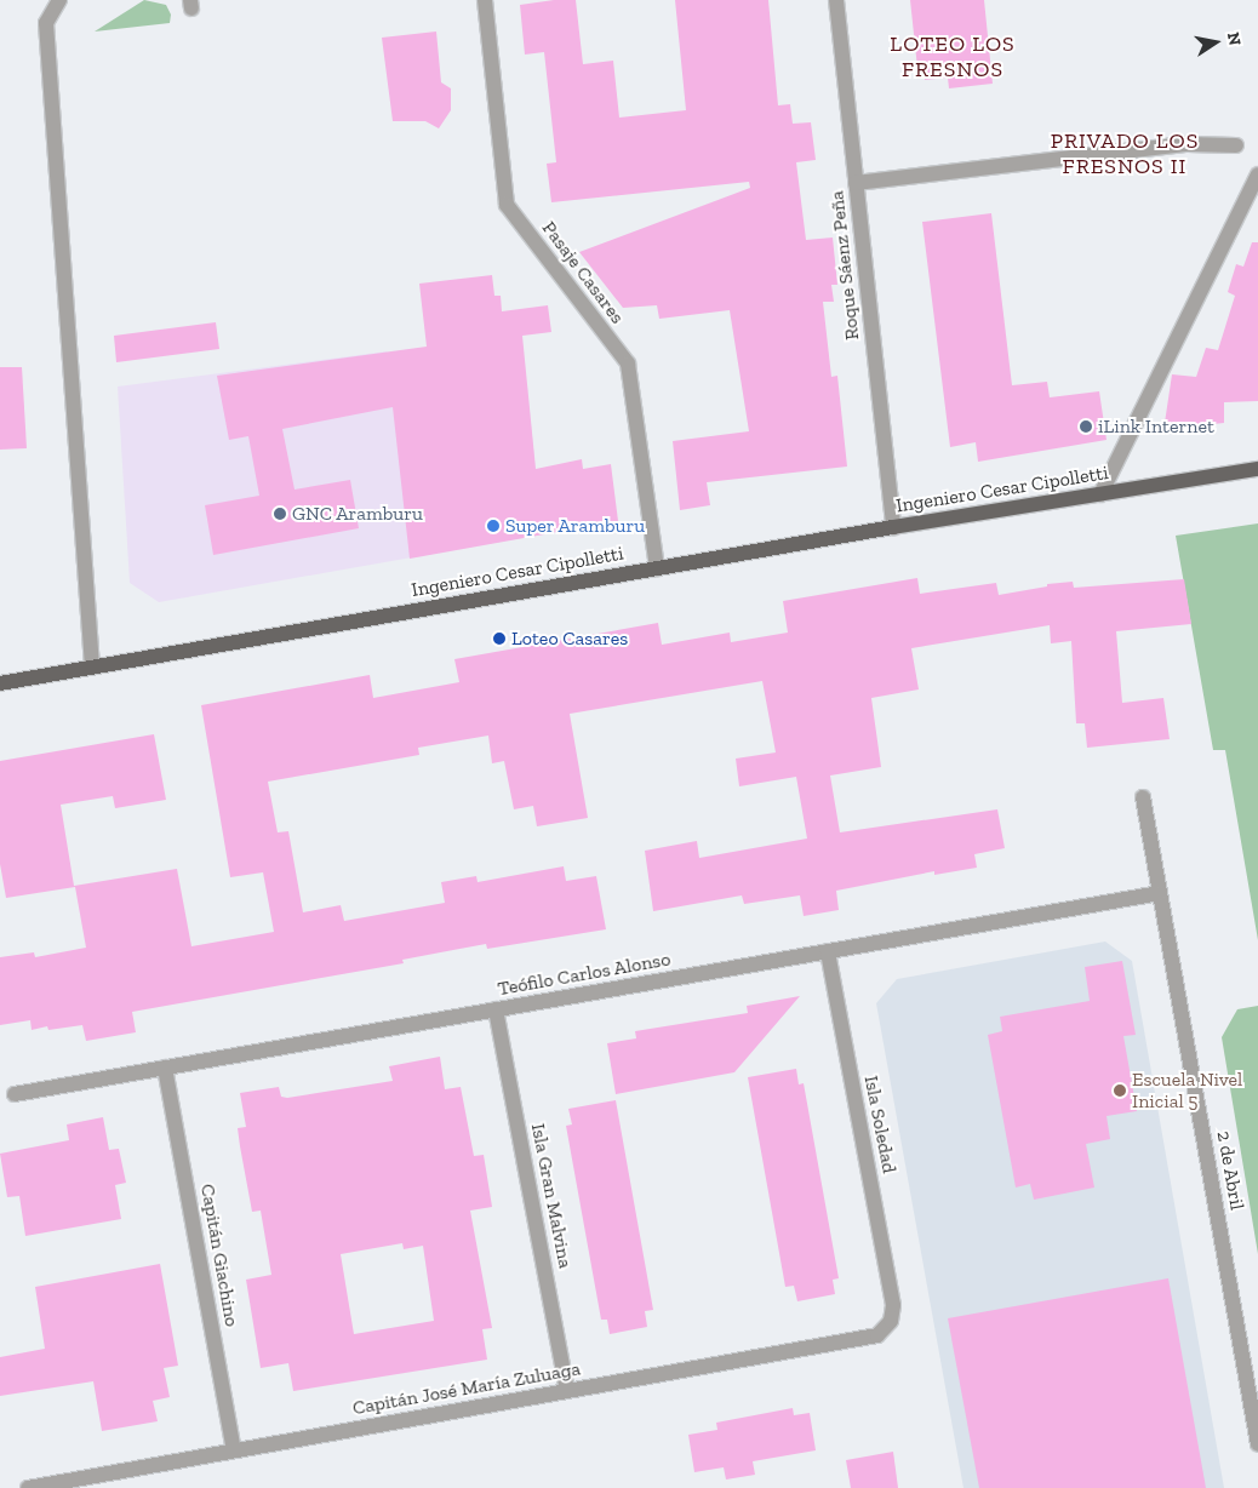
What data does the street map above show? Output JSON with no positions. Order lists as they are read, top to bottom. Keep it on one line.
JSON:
{"streets":{"main road":["Ingeniero Cesar Cipolletti"],"street":["Roque Sáenz Peña","Pasaje Casares","Teófilo Carlos Alonso","Isla Soledad","2 de Abril","Isla Gran Malvina","Capitán Giachino","Capitán José María Zuluaga"]},"crossings":[["Roque Sáenz Peña","Ingeniero Cesar Cipolletti"],["Pasaje Casares","Ingeniero Cesar Cipolletti"],["Teófilo Carlos Alonso","Isla Soledad"],["Teófilo Carlos Alonso","2 de Abril"],["Teófilo Carlos Alonso","Isla Gran Malvina"],["Teófilo Carlos Alonso","Capitán Giachino"],["Isla Soledad","Capitán José María Zuluaga"],["Isla Gran Malvina","Capitán José María Zuluaga"],["Capitán Giachino","Capitán José María Zuluaga"]],"districts":["LOTEO LOS FRESNOS","PRIVADO LOS FRESNOS II"],"places":["iLink Internet","GNC Aramburu","Super Aramburu","Loteo Casares","Escuela Nivel Inicial 5"],"north":"right"}
